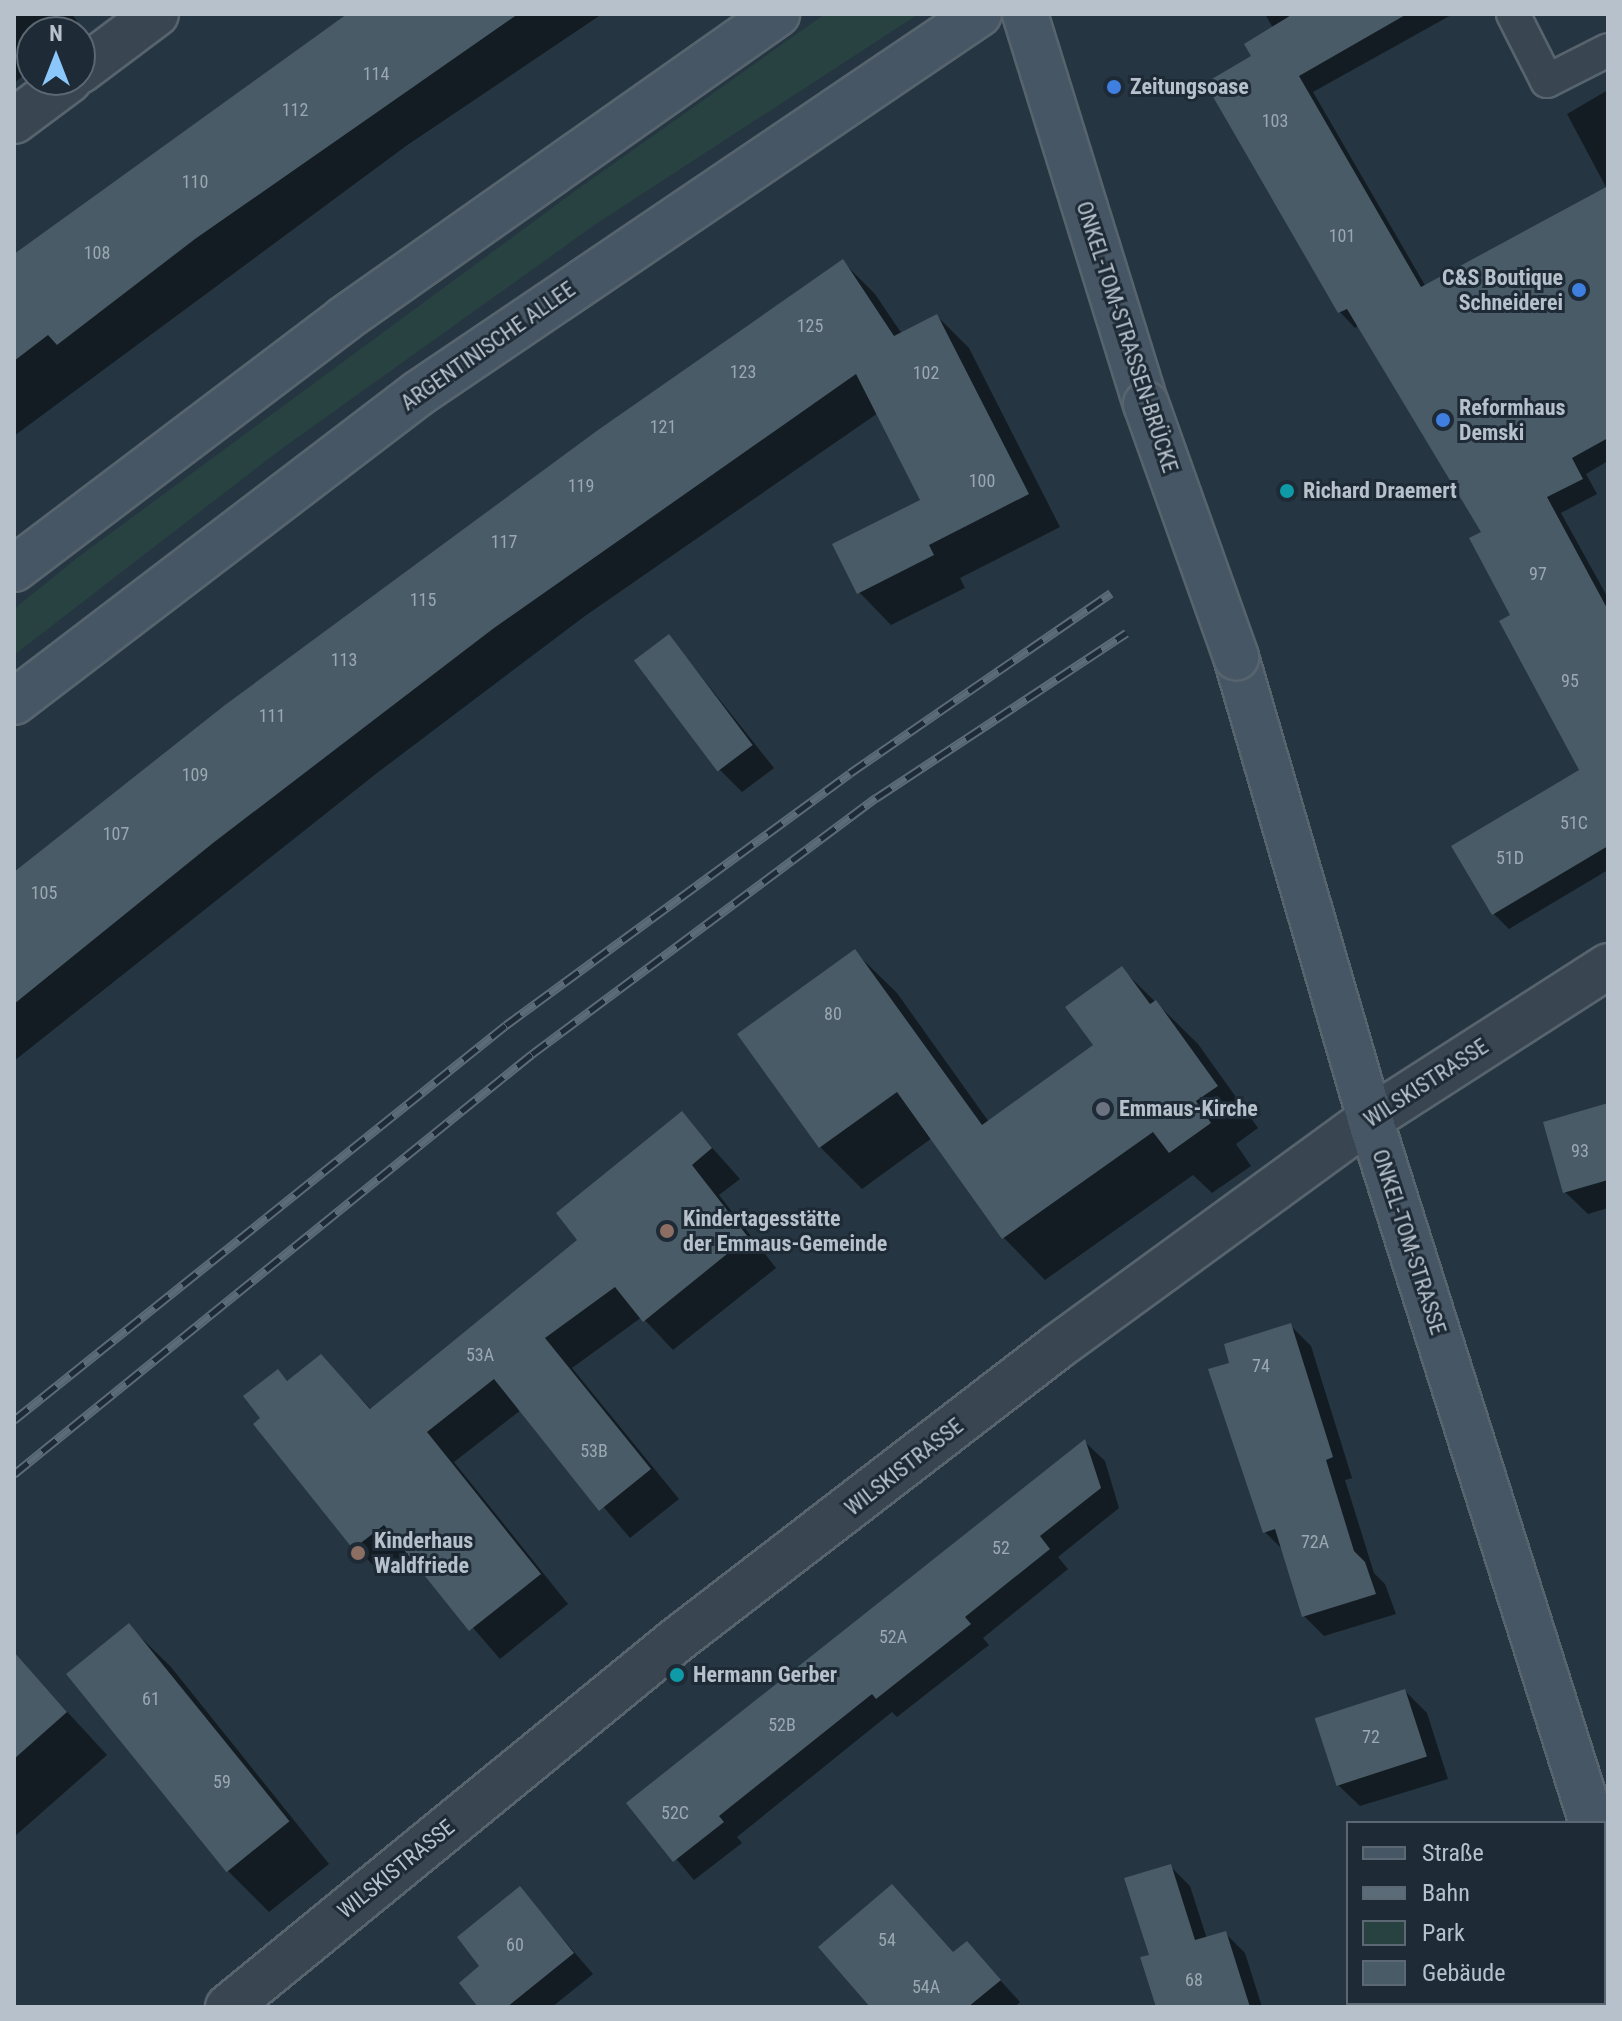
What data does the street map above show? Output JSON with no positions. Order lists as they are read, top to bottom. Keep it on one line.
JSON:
{"streets":{"main road":["ONKEL-TOM-STRASSEN-BRÜCKE","ARGENTINISCHE ALLEE","ONKEL-TOM-STRASSE"],"street":["WILSKISTRASSE"]},"crossings":[["ONKEL-TOM-STRASSEN-BRÜCKE","ONKEL-TOM-STRASSE"],["WILSKISTRASSE","ONKEL-TOM-STRASSE"]],"places":["Zeitungsoase","C&S Boutique Schneiderei","Reformhaus Demski","Richard Draemert","Emmaus-Kirche","Kindertagesstätte der Emmaus-Gemeinde","Kinderhaus Waldfriede","Hermann Gerber"],"house_numbers":["114","112","103","110","101","108","125","123","102","121","100","119","117","97","115","113","95","111","109","51C","107","51D","105","80","93","53A","74","53B","72A","52","52A","61","52B","72","59","52C","54","60","68","54A"],"legend":["Straße","Bahn","Park","Gebäude"],"north":"top"}
